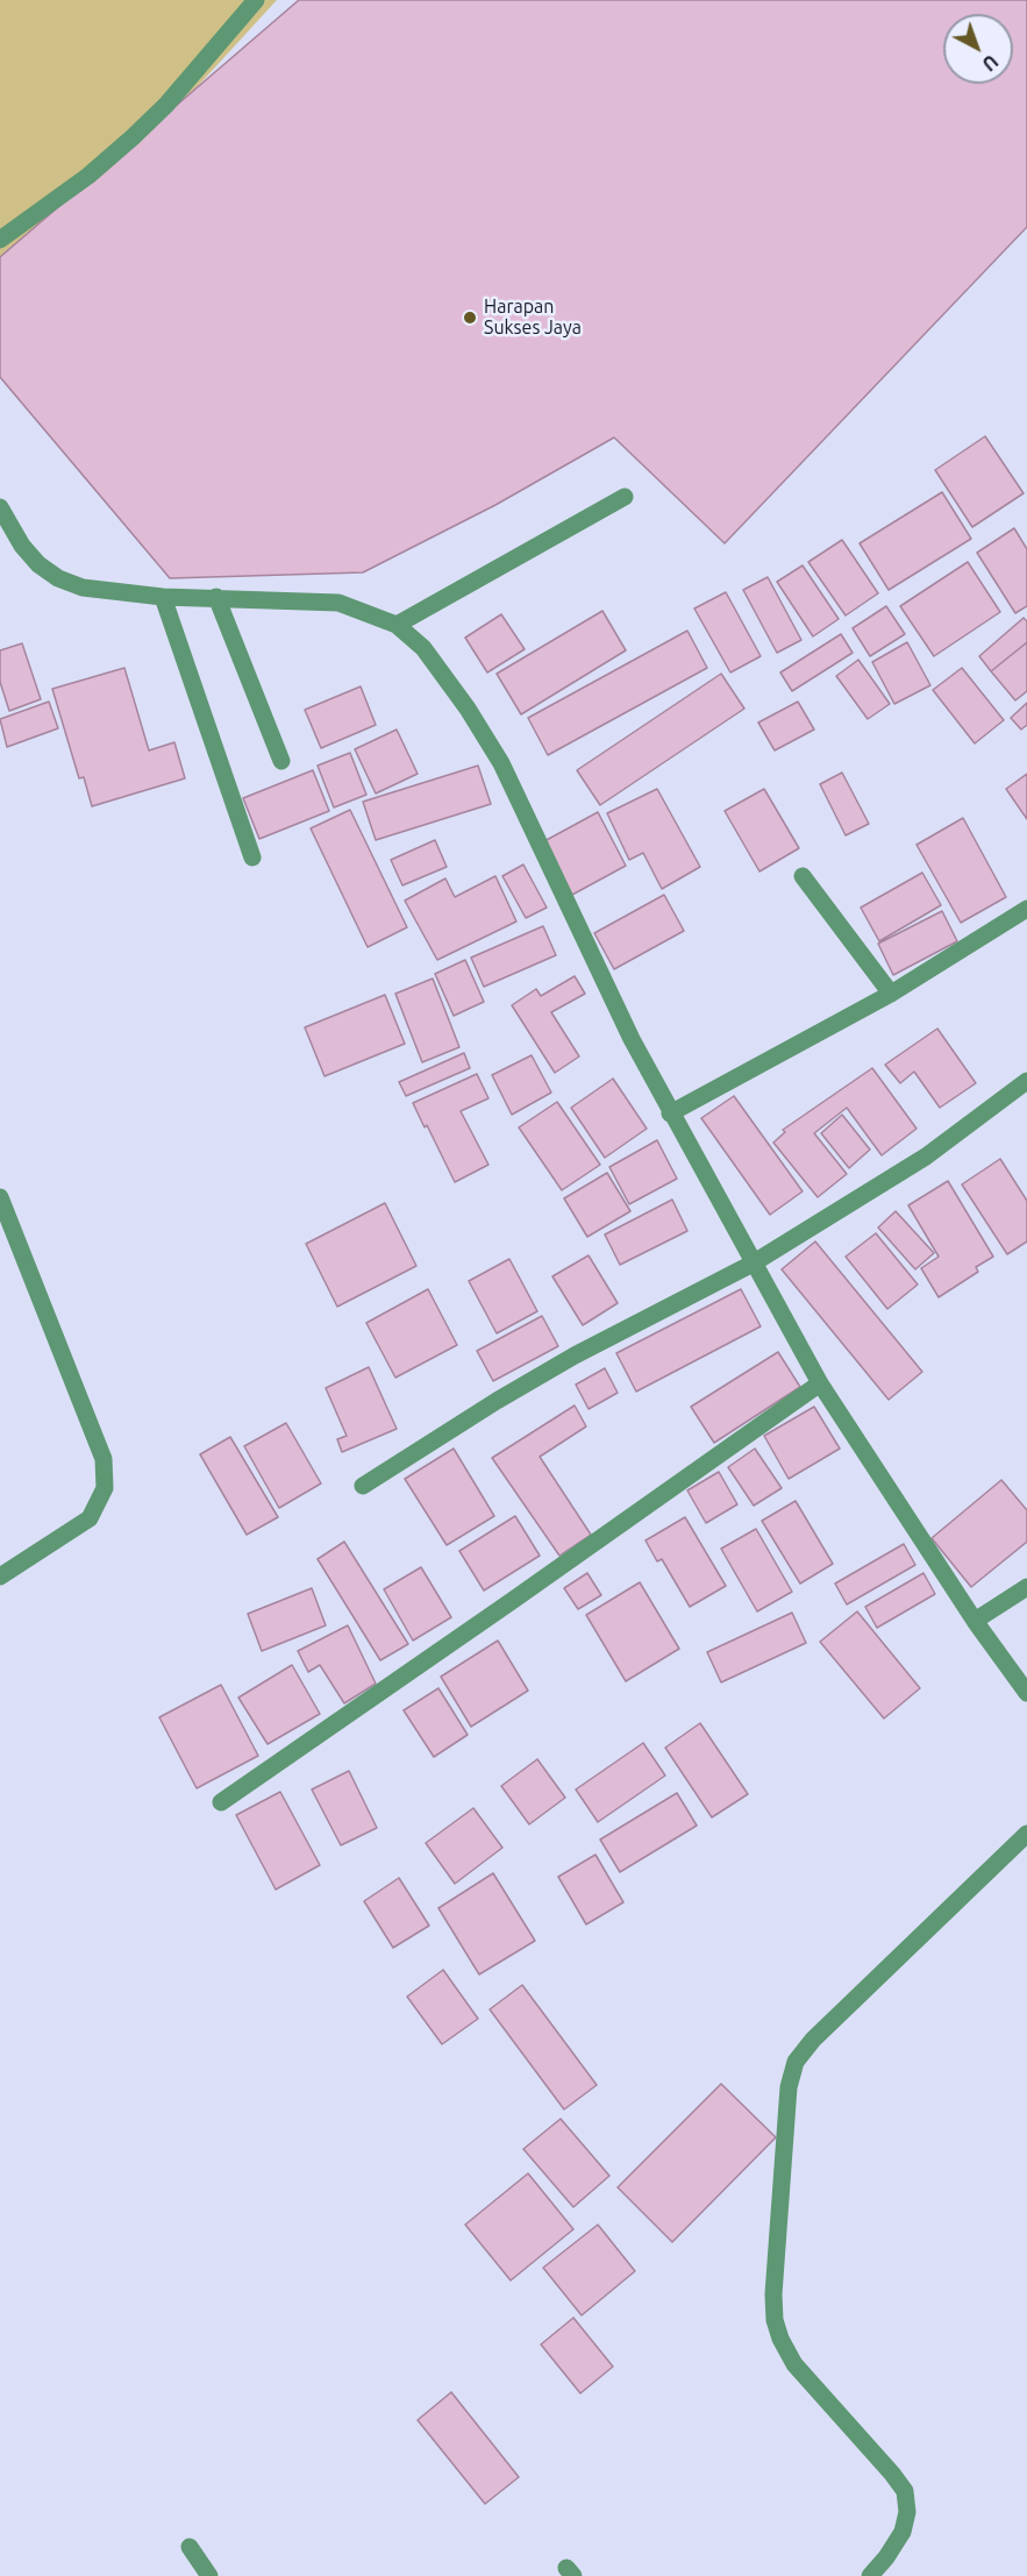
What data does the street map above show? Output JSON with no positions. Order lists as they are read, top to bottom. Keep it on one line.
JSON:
{"places":["Harapan Sukses Jaya"],"north":"bottom right"}
